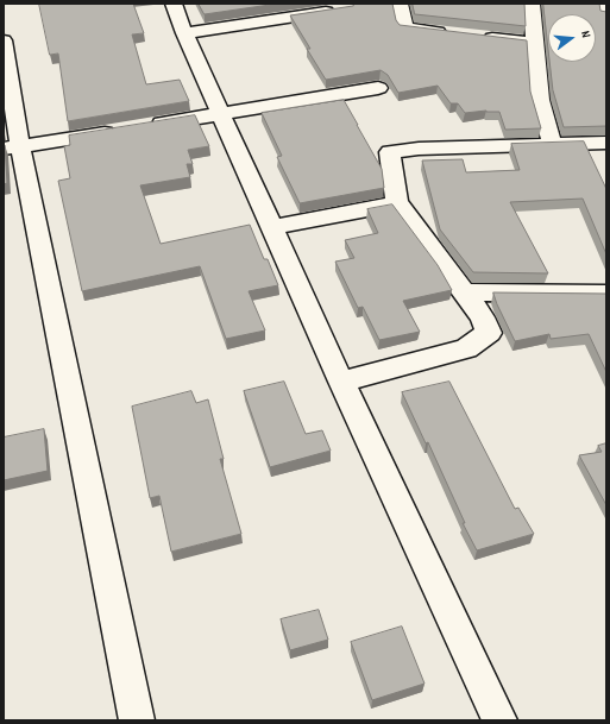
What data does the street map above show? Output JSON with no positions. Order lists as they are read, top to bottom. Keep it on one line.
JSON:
{"north":"right"}
